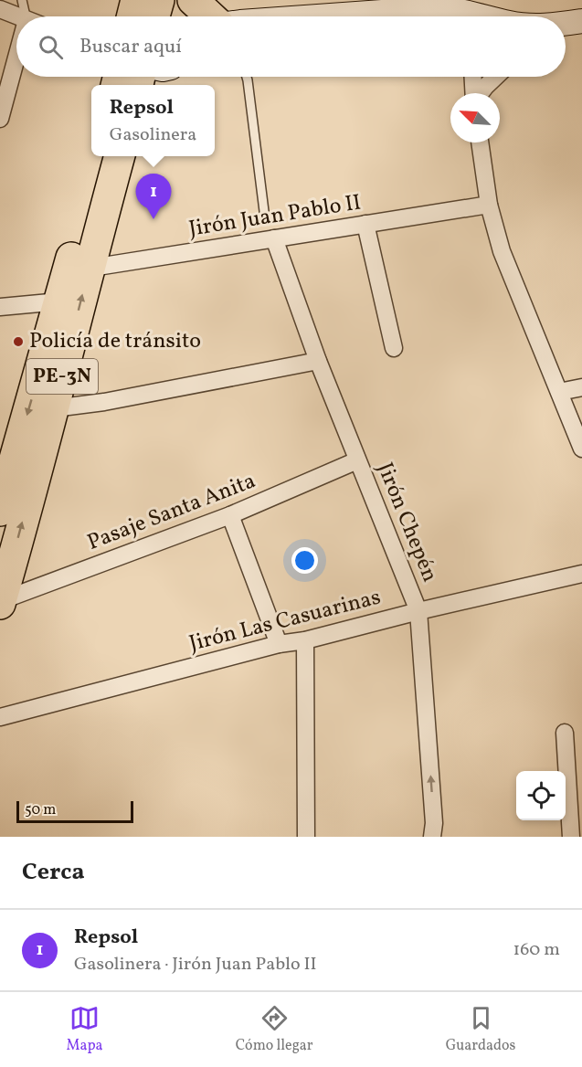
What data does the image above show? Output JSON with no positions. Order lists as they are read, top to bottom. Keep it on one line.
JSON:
{"streets":{"highway":["PE-3N"],"street":["Jirón Juan Pablo II","Pasaje Santa Anita","Jirón Chepén","Jirón Las Casuarinas"]},"crossings":[["Jirón Juan Pablo II","PE-3N"],["Jirón Juan Pablo II","Jirón Chepén"],["PE-3N","Pasaje Santa Anita"],["Pasaje Santa Anita","Jirón Chepén"],["Jirón Chepén","Jirón Las Casuarinas"]],"places":["Policía de tránsito"],"scale_bar":"50 m","north":"top left","page":{"search":"Buscar aquí","popup":["Repsol","Gasolinera"],"pins":"1","scale":"50 m","heading":"Cerca","list":[{"mark":"1","name":"Repsol","note":"Gasolinera · Jirón Juan Pablo II","value":"160 m"}],"nav":["Mapa","Cómo llegar","Guardados"]}}
